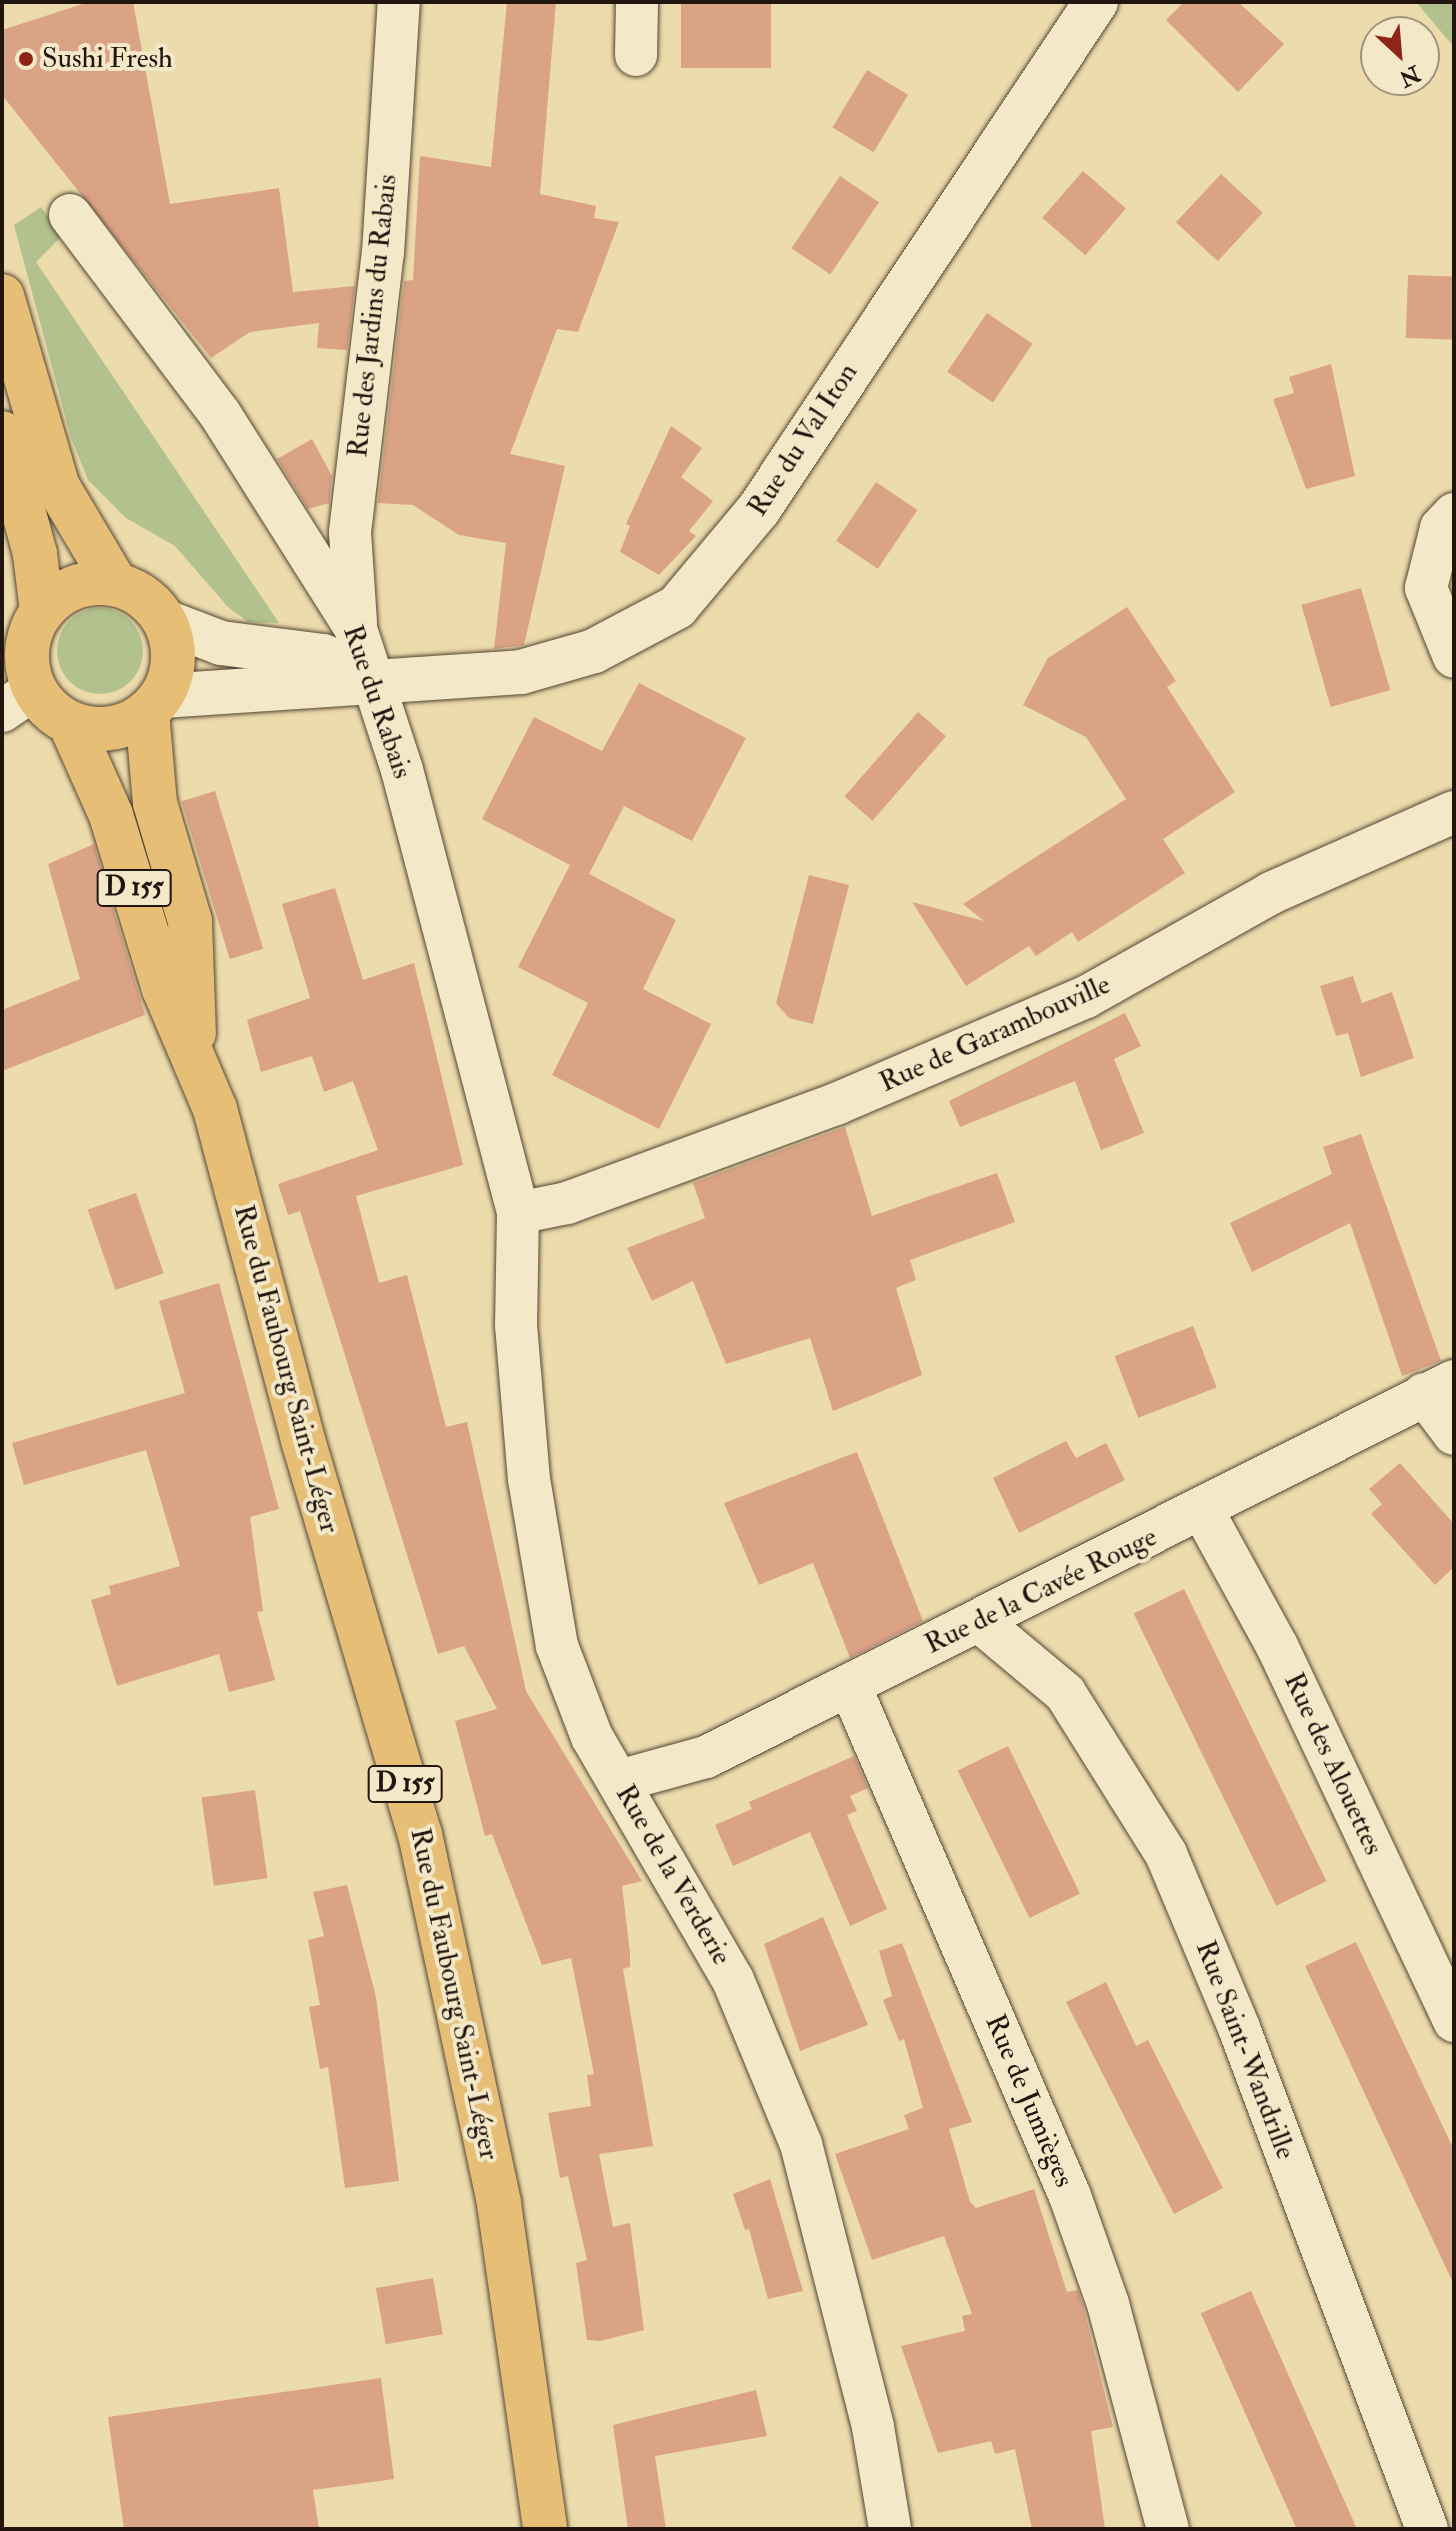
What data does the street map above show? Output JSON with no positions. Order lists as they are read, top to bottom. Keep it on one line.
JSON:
{"streets":{"main road":["D 155","Rue du Faubourg Saint-Léger"],"street":["Rue des Jardins du Rabais","Rue du Val Iton","Rue du Rabais","Rue de Garambouville","Rue de la Cavée Rouge","Rue des Alouettes","Rue de la Verderie","Rue Saint-Wandrille","Rue de Jumièges"]},"crossings":[["Rue des Jardins du Rabais","Rue du Rabais"],["Rue du Val Iton","Rue du Rabais"],["Rue du Val Iton","Rue du Faubourg Saint-Léger"],["Rue du Rabais","Rue de Garambouville"],["Rue du Rabais","Rue de la Verderie"],["Rue de Garambouville","Rue de la Verderie"],["Rue de la Cavée Rouge","Rue des Alouettes"],["Rue de la Cavée Rouge","Rue de la Verderie"],["Rue de la Cavée Rouge","Rue Saint-Wandrille"],["Rue de la Cavée Rouge","Rue de Jumièges"]],"places":["Sushi Fresh"],"north":"bottom right"}
